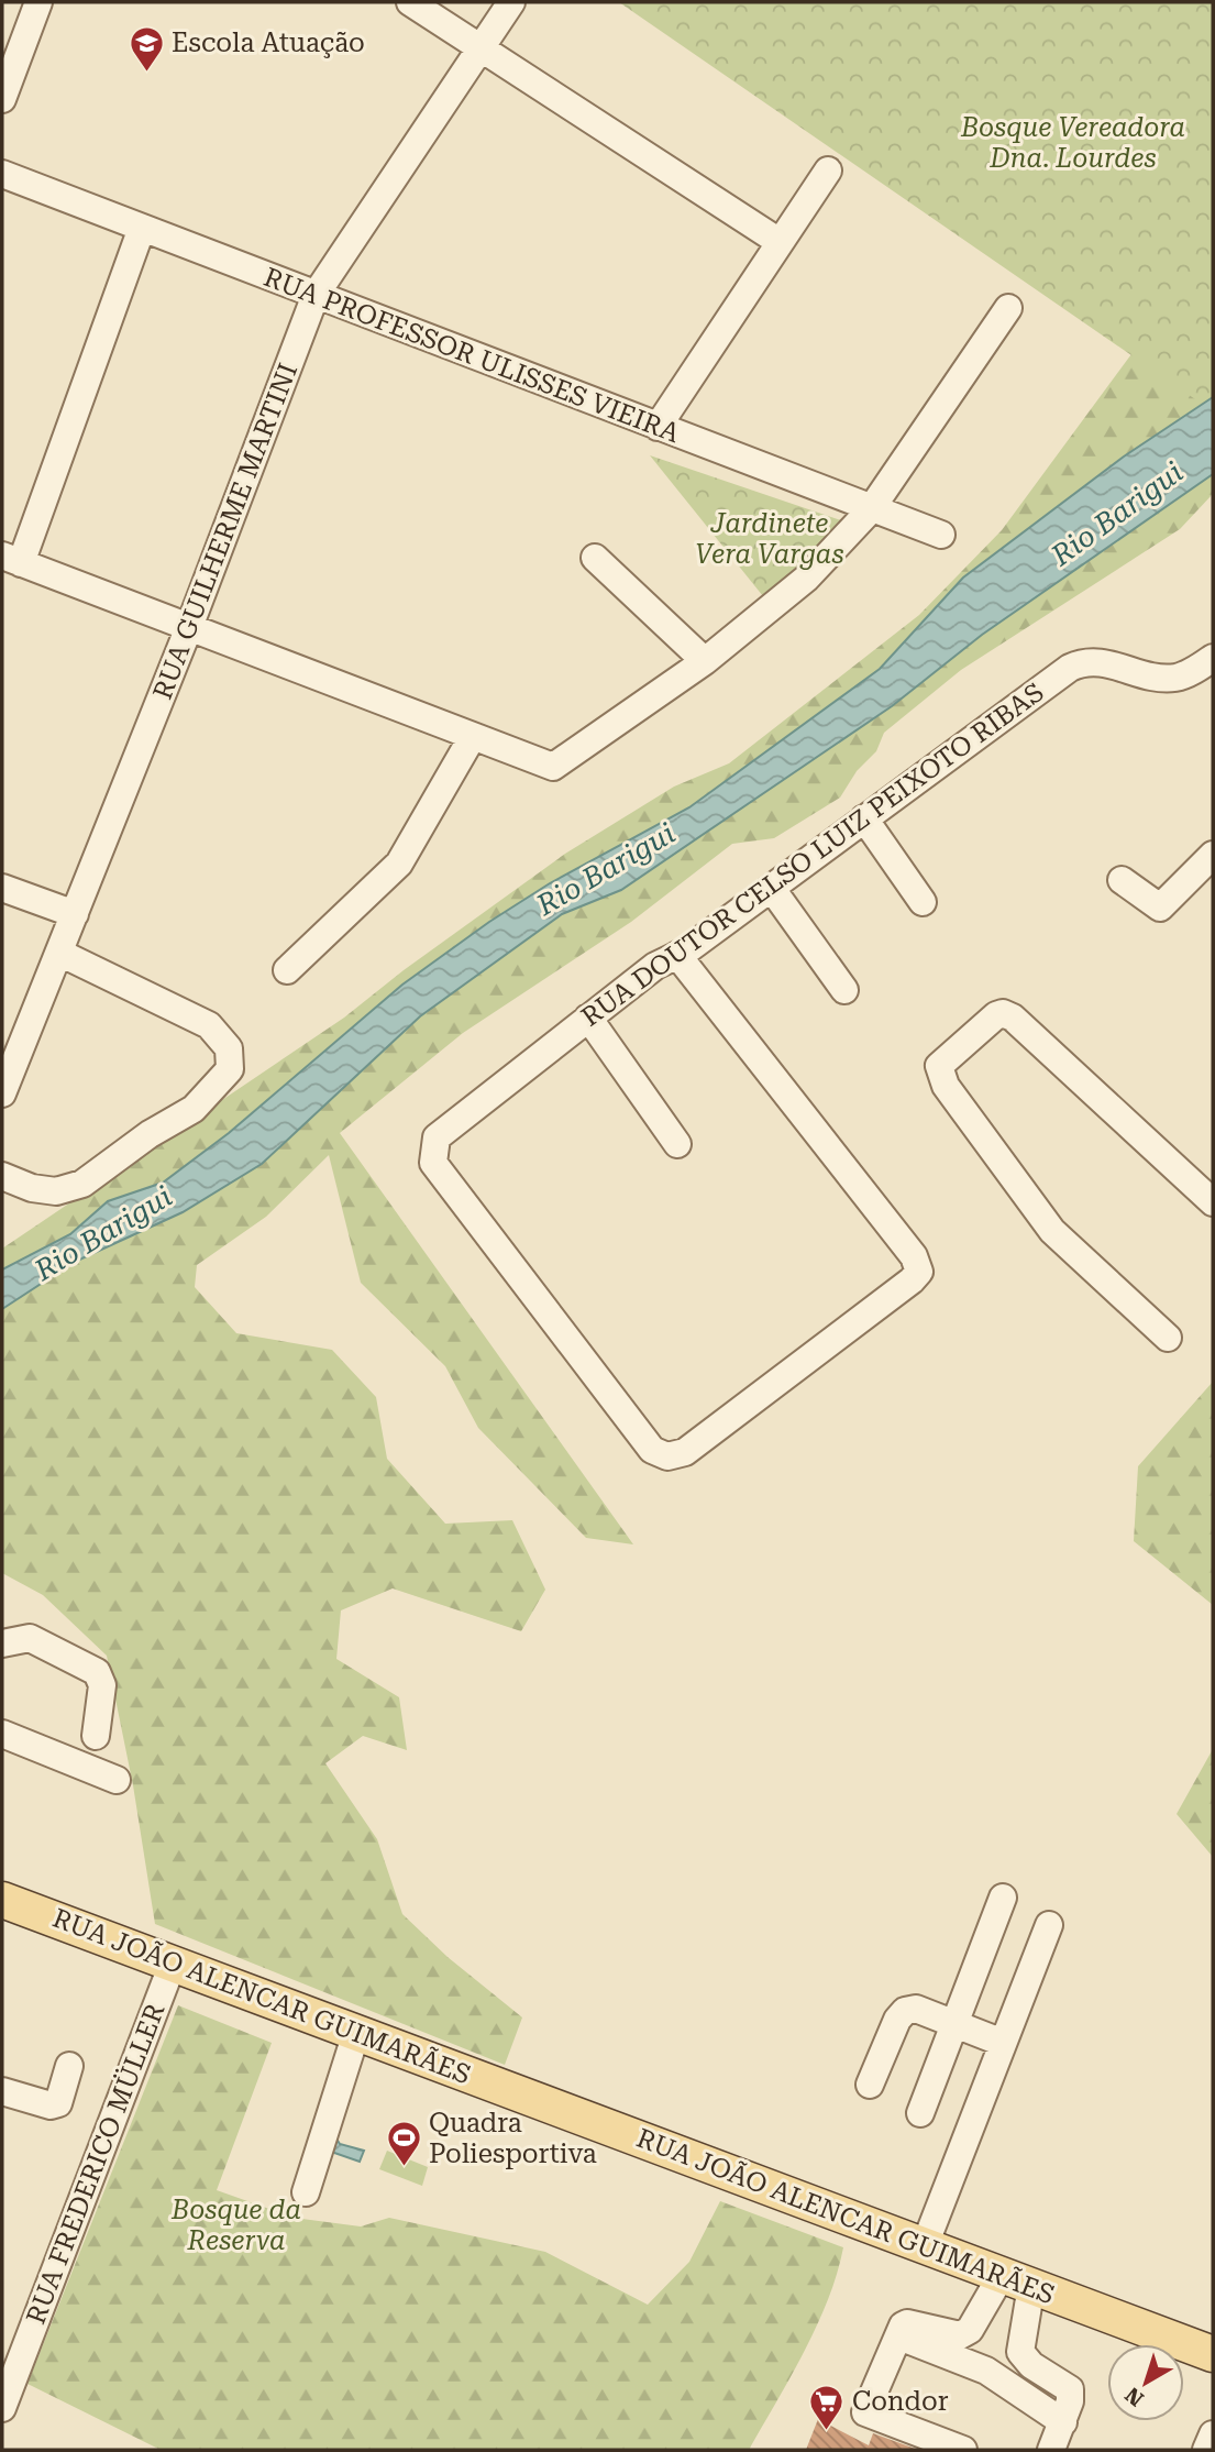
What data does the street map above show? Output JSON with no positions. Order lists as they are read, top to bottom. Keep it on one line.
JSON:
{"streets":{"main road":["RUA JOÃO ALENCAR GUIMARÃES"],"street":["RUA PROFESSOR ULISSES VIEIRA","RUA GUILHERME MARTINI","RUA DOUTOR CELSO LUIZ PEIXOTO RIBAS","RUA FREDERICO MÜLLER"]},"crossings":[["RUA PROFESSOR ULISSES VIEIRA","RUA GUILHERME MARTINI"],["RUA JOÃO ALENCAR GUIMARÃES","RUA FREDERICO MÜLLER"]],"water":["Rio Barigui"],"parks":["Bosque Vereadora Dna. Lourdes","Jardinete Vera Vargas","Bosque da Reserva"],"places":{"school or university":["Escola Atuação"],"sports":["Quadra Poliesportiva"],"supermarket":["Condor"]},"north":"bottom left"}
